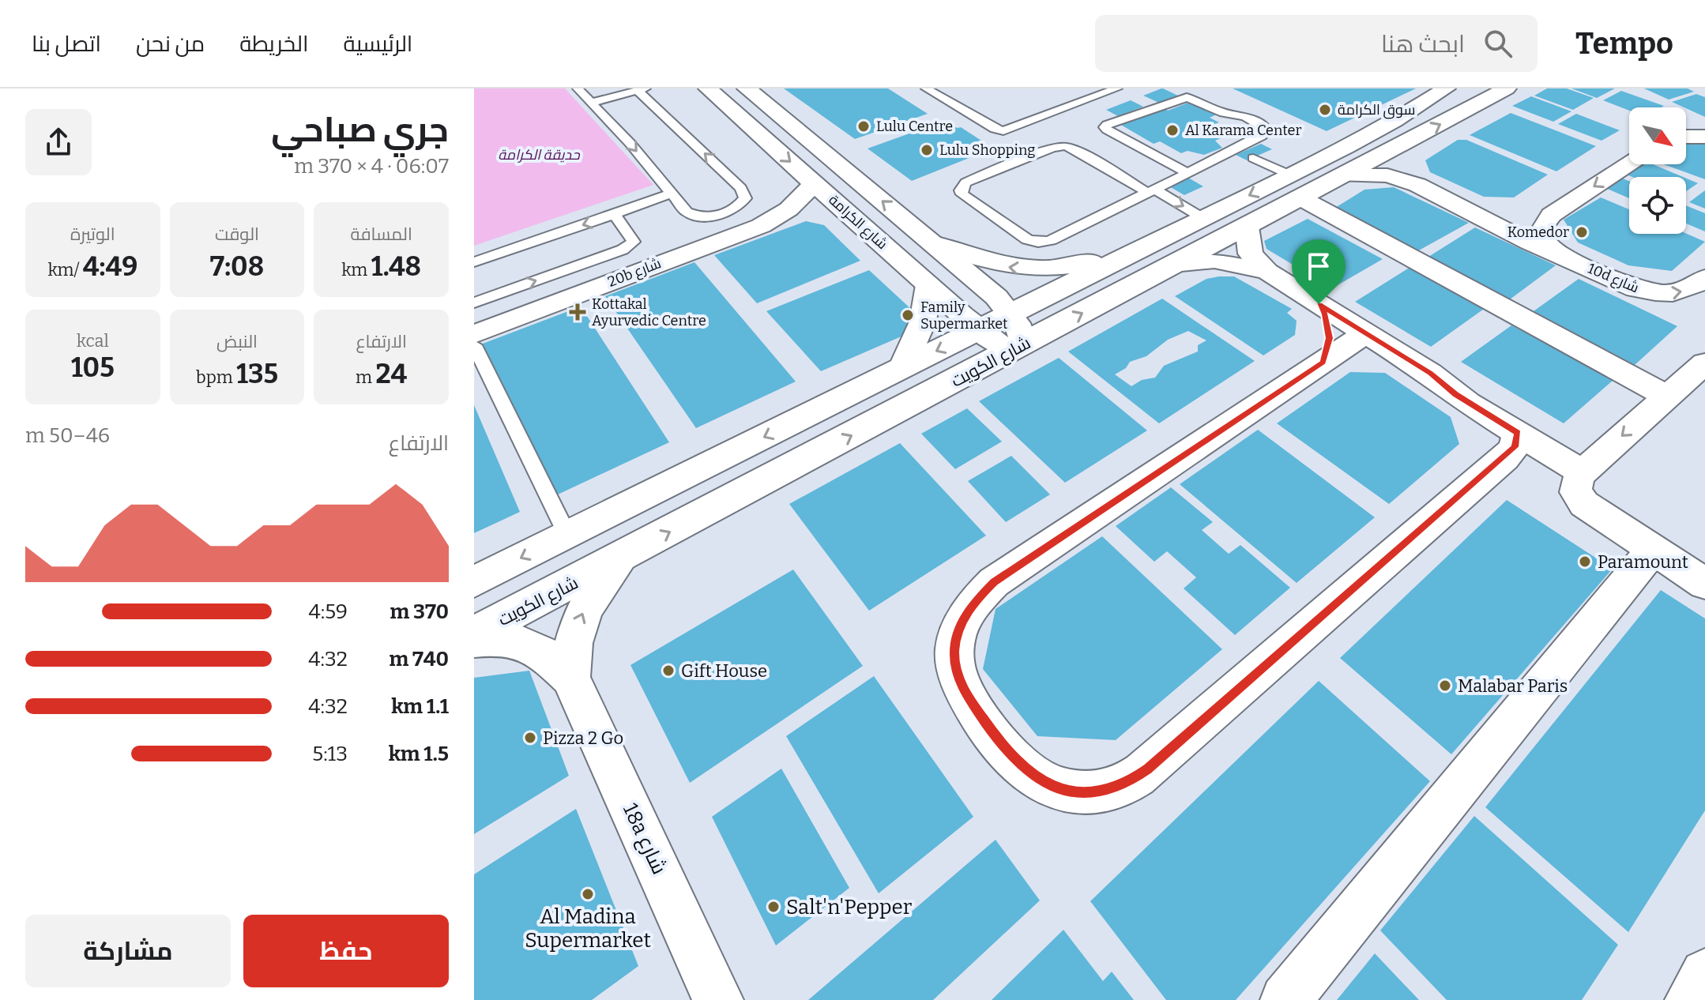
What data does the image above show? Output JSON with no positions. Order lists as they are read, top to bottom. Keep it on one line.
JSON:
{"streets":{"street":["شارع الكرامة","20b شارع","10d شارع","شارع الكويت","18a شارع"]},"crossings":[["شارع الكرامة","20b شارع"],["شارع الكرامة","شارع الكويت"],["10d شارع","شارع الكويت"],["شارع الكويت","18a شارع"]],"parks":["حديقة الكرامة"],"places":{"other":["سوق الكرامة","Lulu Centre","Al Karama Center","Lulu Shopping","Komedor","Family Supermarket","Paramount","Gift House","Malabar Paris","Pizza 2 Go","Al Madina Supermarket","Salt'n'Pepper"],"health":["Kottakal Ayurvedic Centre"]},"north":"bottom right","page":{"header":"Tempo","search":"ابحث هنا","nav":["الرئيسية","الخريطة","من نحن","اتصل بنا"],"heading":["جري صباحي","06:07 · 4 × 370 m"],"stats":[["المسافة","1.48 km"],["الوقت","7:08"],["الوتيرة","4:49 /km"],["الارتفاع","24 m"],["النبض","135 bpm"],["kcal","105"]],"chart":["الارتفاع","46–50 m"],"list":[{"name":"370 m","note":"4:59"},{"name":"740 m","note":"4:32"},{"name":"1.1 km","note":"4:32"},{"name":"1.5 km","note":"5:13"}],"buttons":["حفظ","مشاركة"]}}
